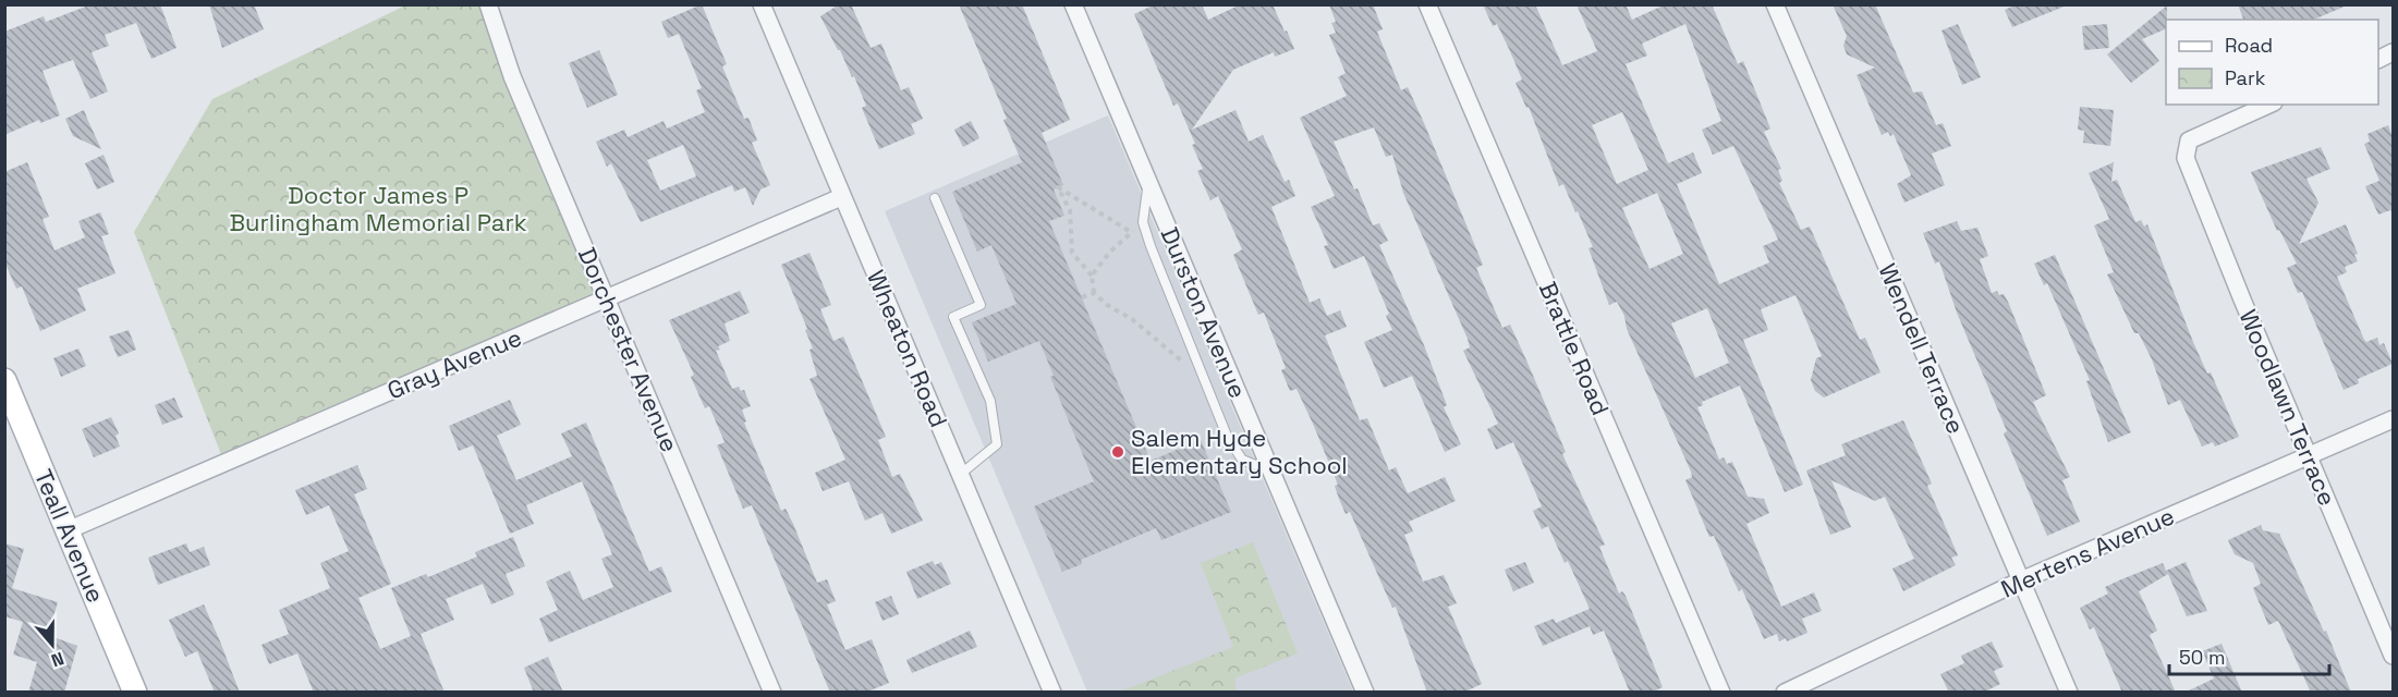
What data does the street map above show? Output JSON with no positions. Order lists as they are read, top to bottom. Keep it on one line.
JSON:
{"streets":{"street":["Durston Avenue","Wheaton Road","Brattle Road","Wendell Terrace","Dorchester Avenue","Gray Avenue","Woodlawn Terrace","Teall Avenue","Mertens Avenue"]},"crossings":[["Wheaton Road","Gray Avenue"],["Wendell Terrace","Mertens Avenue"],["Dorchester Avenue","Gray Avenue"],["Gray Avenue","Teall Avenue"],["Woodlawn Terrace","Mertens Avenue"]],"parks":["Doctor James P Burlingham Memorial Park"],"places":["Salem Hyde Elementary School"],"legend":["Road","Park"],"scale_bar":"50 m","north":"bottom"}
